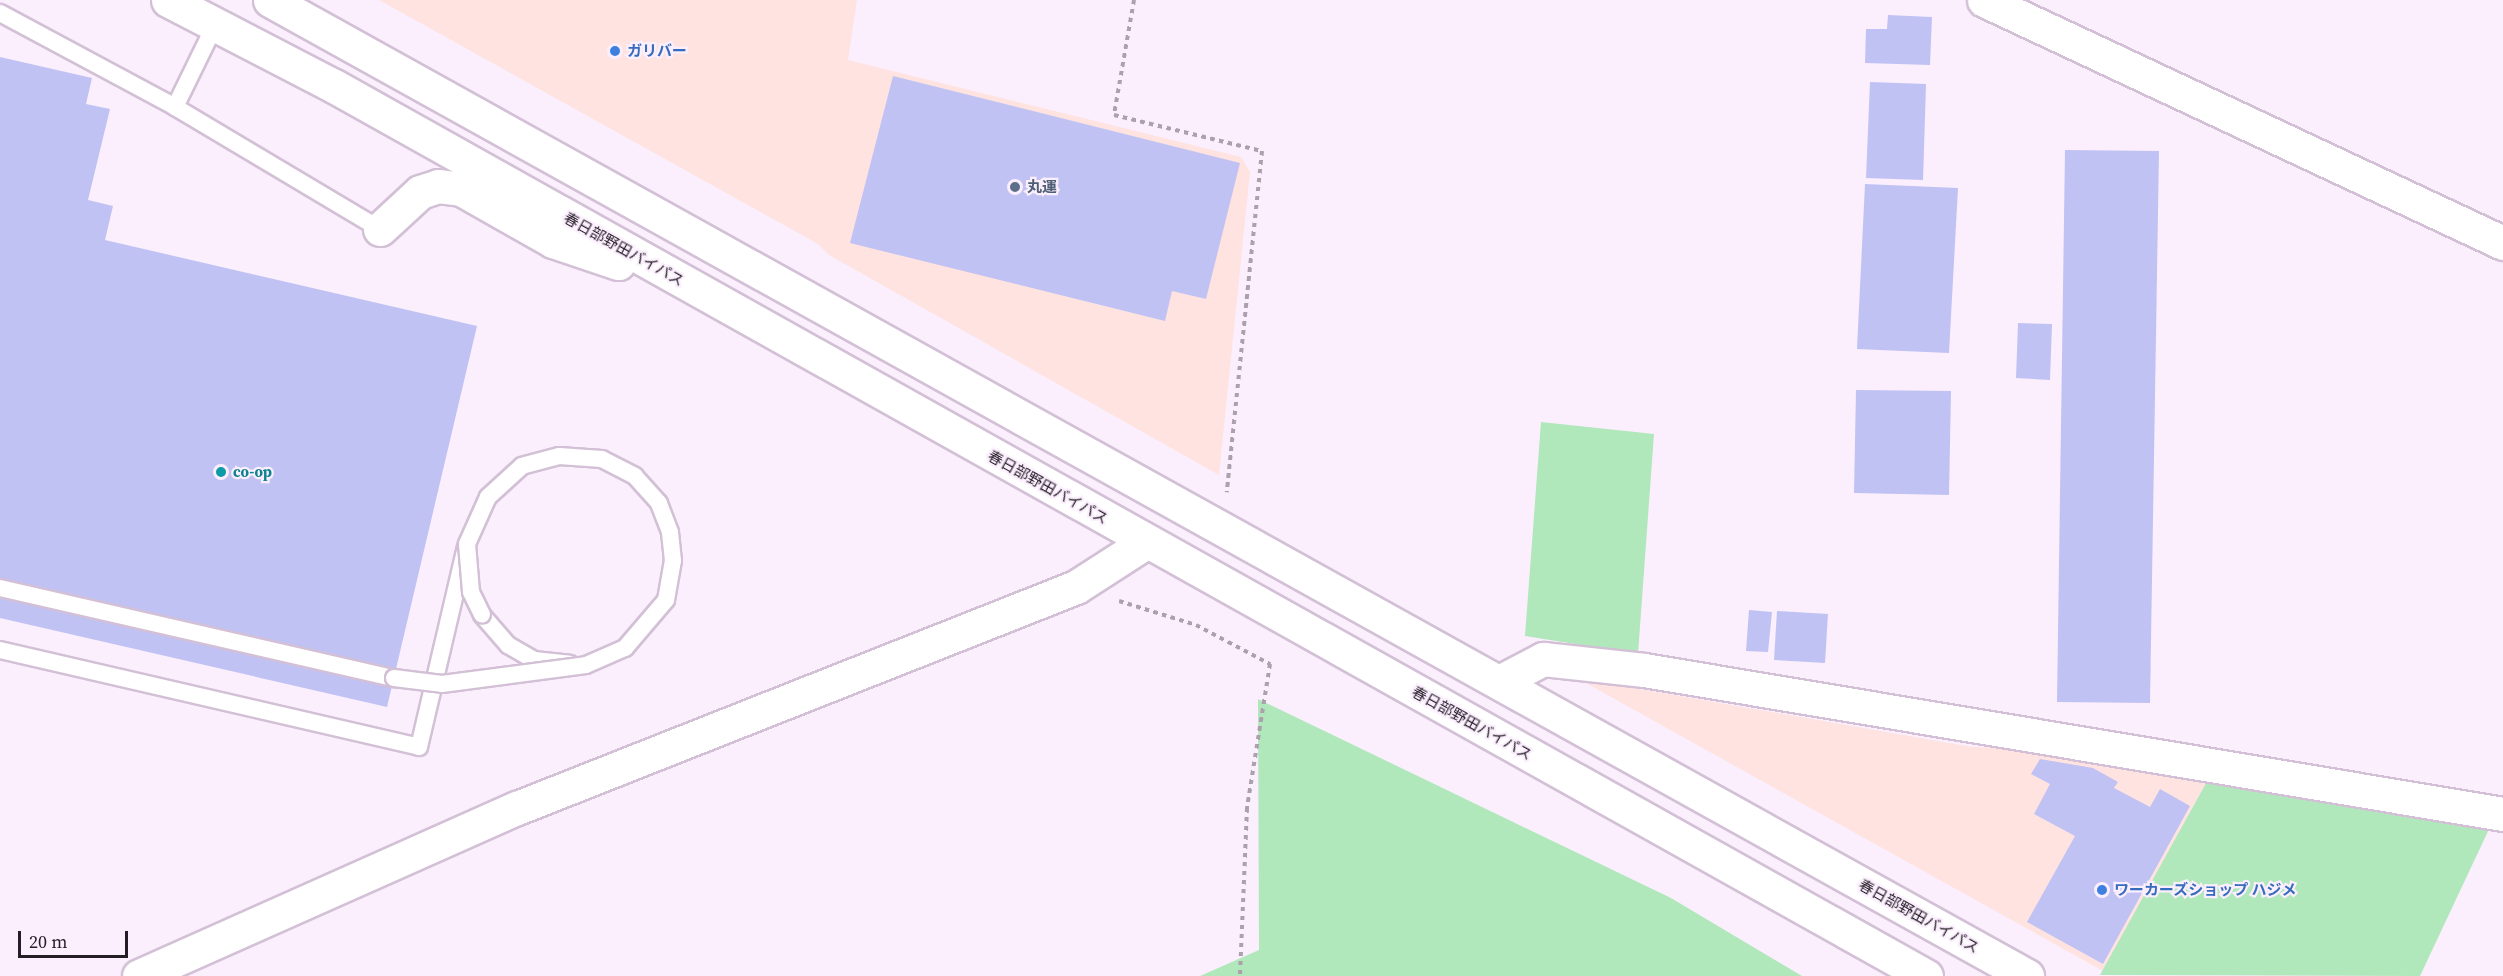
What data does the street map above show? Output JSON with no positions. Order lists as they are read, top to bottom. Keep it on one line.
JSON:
{"streets":{"main road":["春日部野田バイパス"]},"places":["ガリバー","丸運","co-op","ワーカーズショップ ハジメ"],"scale_bar":"20 m"}
